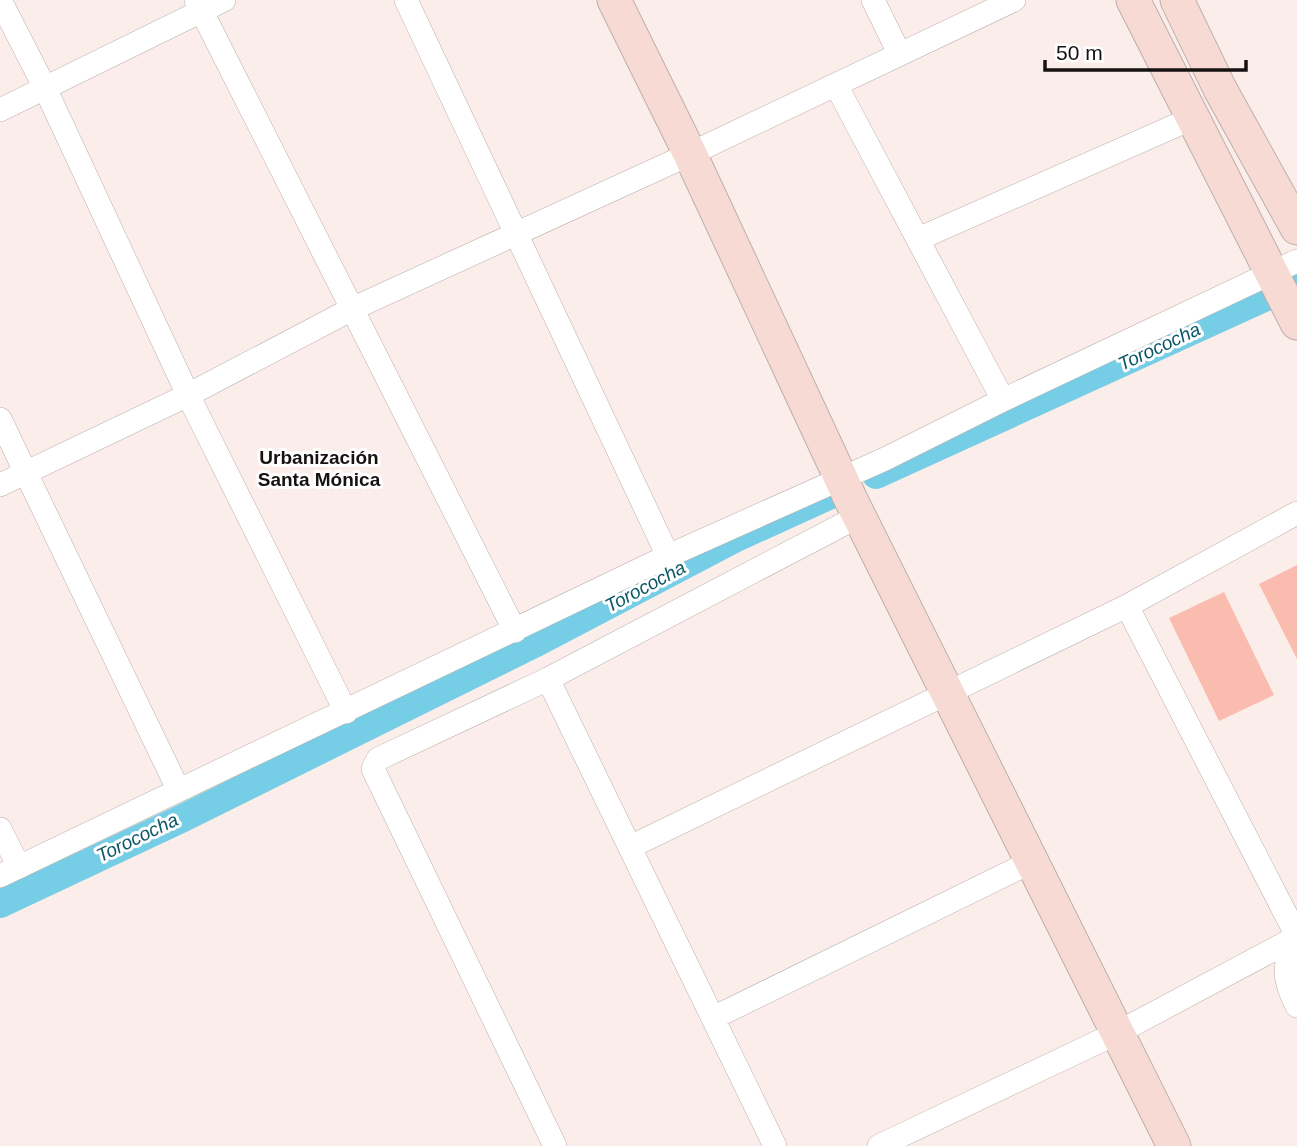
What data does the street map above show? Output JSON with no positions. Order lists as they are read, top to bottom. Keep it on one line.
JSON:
{"districts":["Urbanización Santa Mónica"],"water":["Torococha"],"scale_bar":"50 m"}
